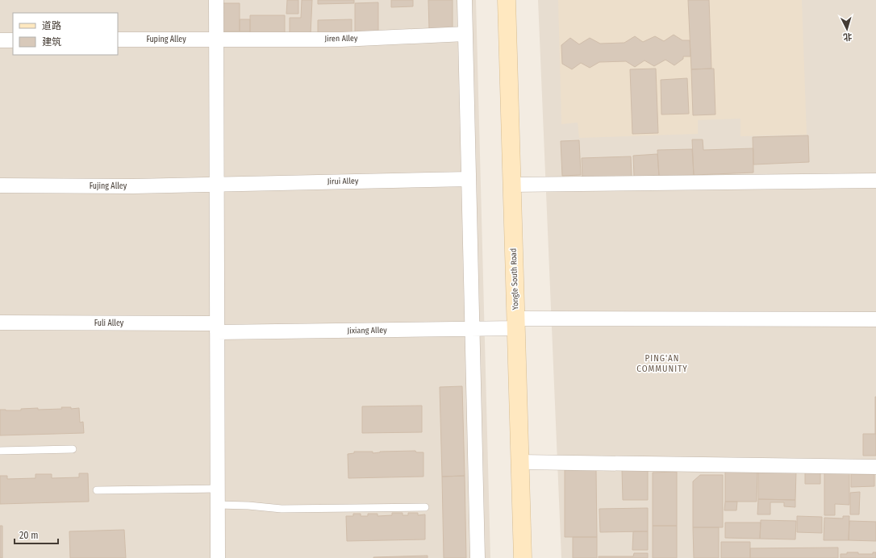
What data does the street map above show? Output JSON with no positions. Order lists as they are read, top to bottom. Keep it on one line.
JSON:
{"streets":{"main road":["Yongle South Road"],"street":["Jiren Alley","Fuping Alley","Jirui Alley","Fujing Alley","Fuli Alley","Jixiang Alley"]},"crossings":[["Jiren Alley","Fuping Alley"],["Jirui Alley","Fujing Alley"],["Yongle South Road","Jixiang Alley"],["Fuli Alley","Jixiang Alley"]],"districts":["PING'AN COMMUNITY"],"legend":["道路","建筑"],"scale_bar":"20 m","north":"bottom"}
